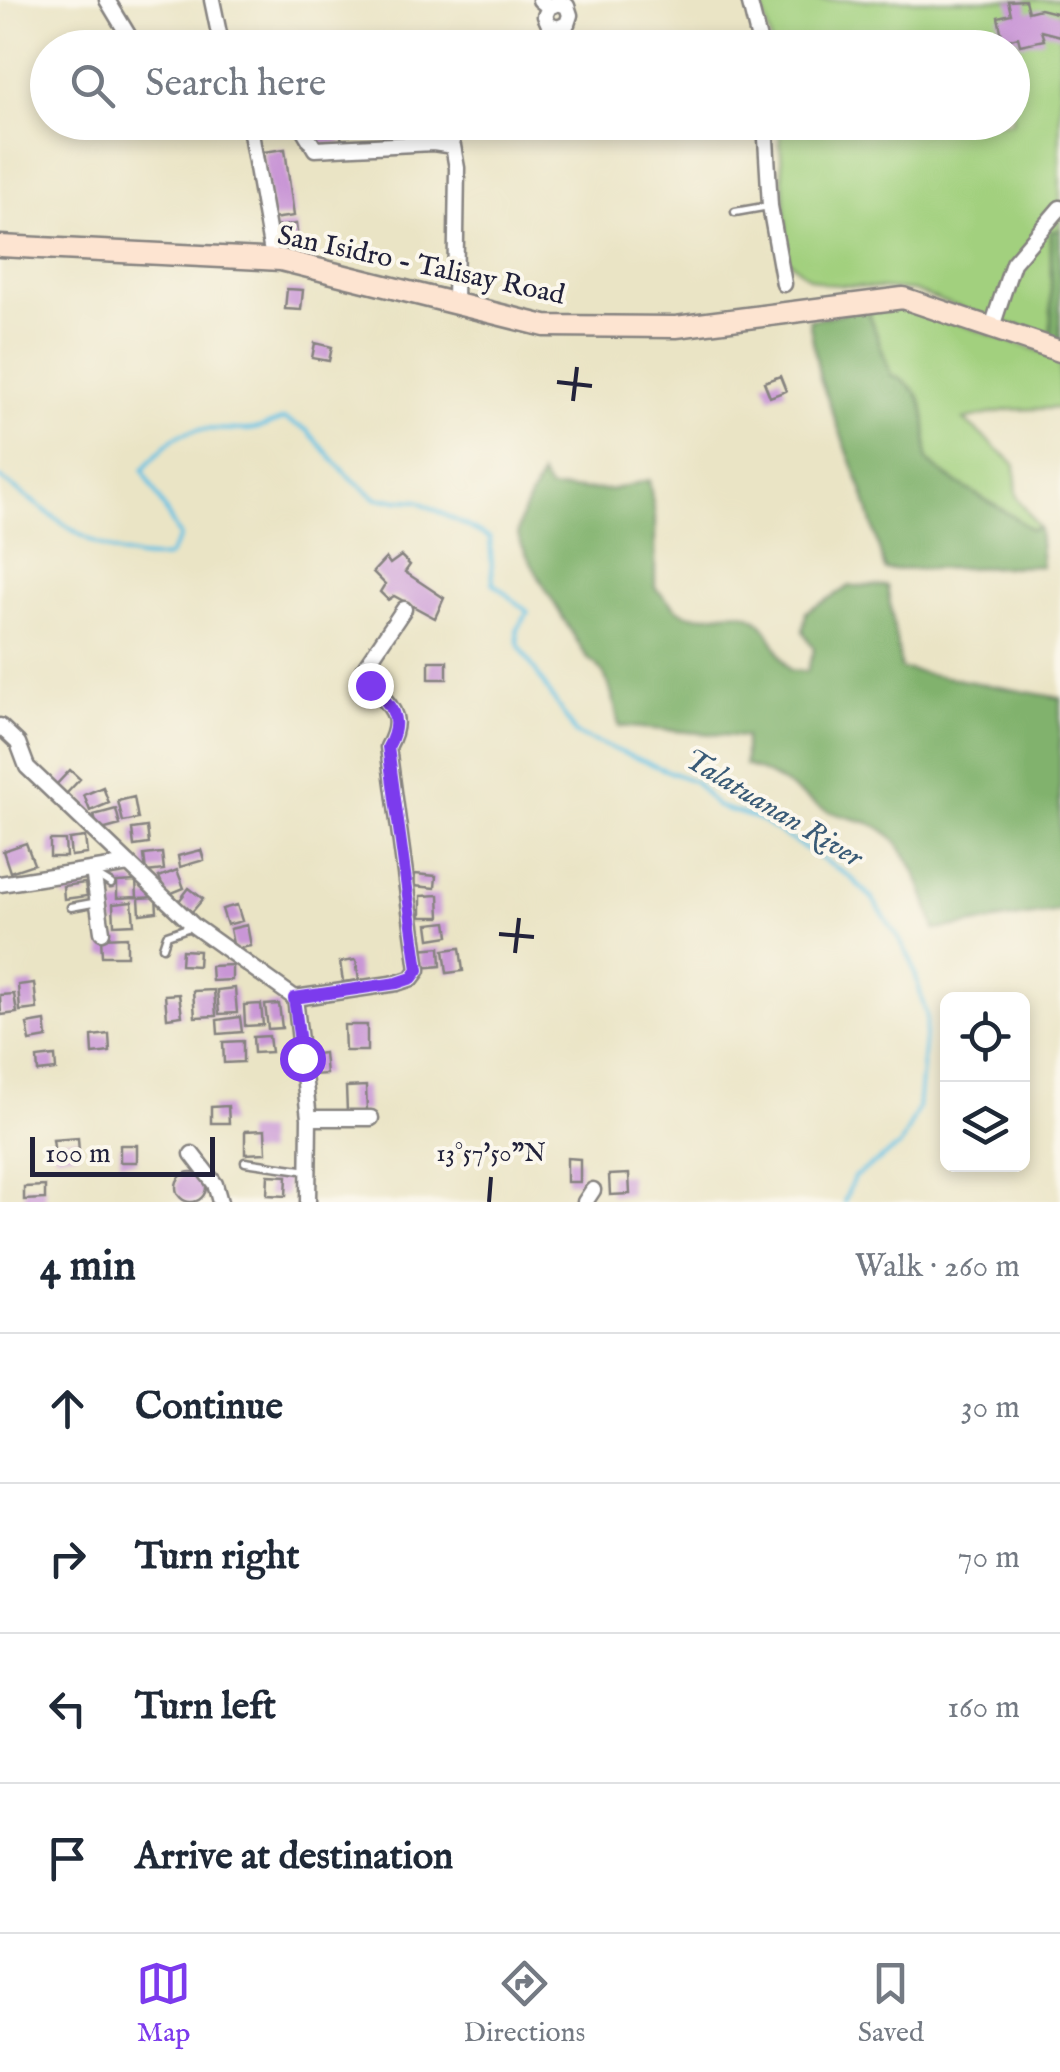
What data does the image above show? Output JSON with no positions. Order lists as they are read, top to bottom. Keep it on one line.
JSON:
{"streets":{"street":["San Isidro - Talisay Road"]},"water":["Talatuanan River"],"scale_bar":"100 m","page":{"search":"Search here","scale":"100 m","heading":["4 min","Walk · 260 m"],"list":[["Continue","30 m"],["Turn right","70 m"],["Turn left","160 m"],"Arrive at destination"],"nav":["Map","Directions","Saved"]},"coordinates":["13°57'50\"N"]}
